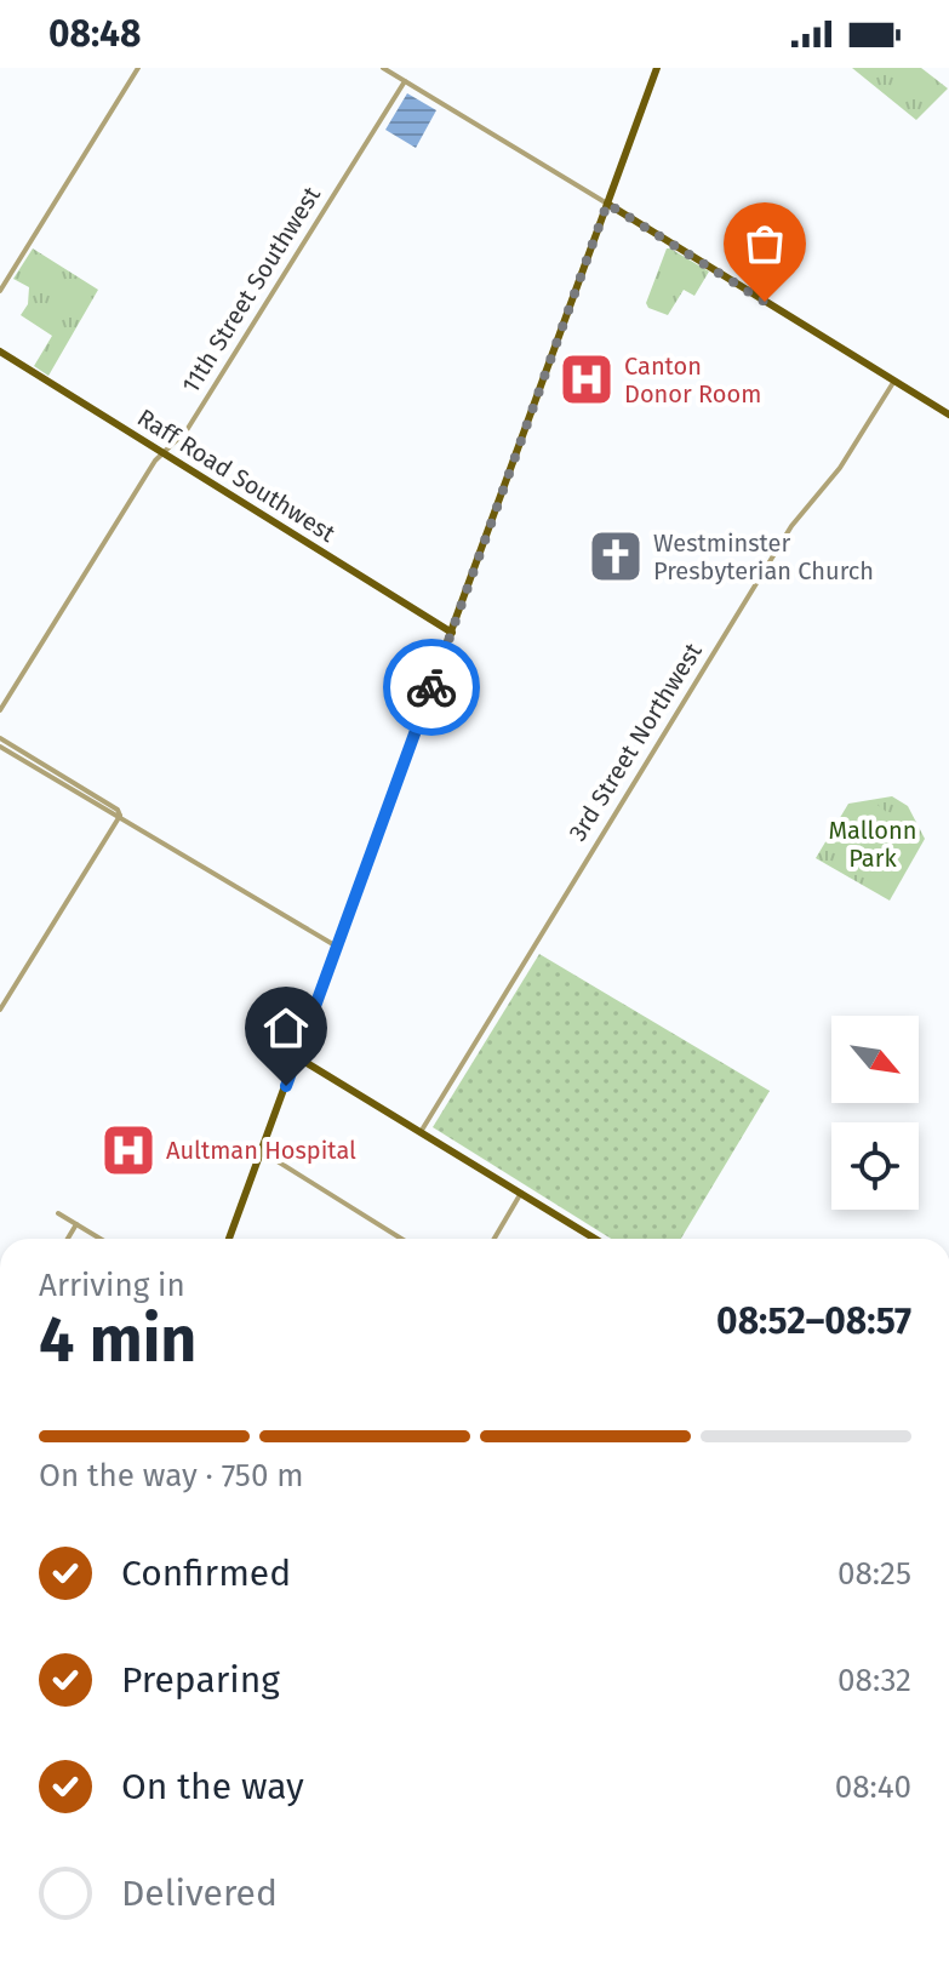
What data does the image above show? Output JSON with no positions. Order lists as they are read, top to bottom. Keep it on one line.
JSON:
{"streets":{"main road":["Raff Road Southwest"],"street":["11th Street Southwest","3rd Street Northwest"]},"crossings":[["11th Street Southwest","Raff Road Southwest"]],"parks":["Mallonn Park"],"places":{"hospital":["Canton Donor Room","Aultman Hospital"],"church":["Westminster Presbyterian Church"]},"north":"bottom right","page":{"status":"08:48","heading":["4 min","Arriving in","08:52–08:57"],"bar":"On the way · 750 m","list":[["Confirmed","08:25"],["Preparing","08:32"],["On the way","08:40"],"Delivered"]}}
